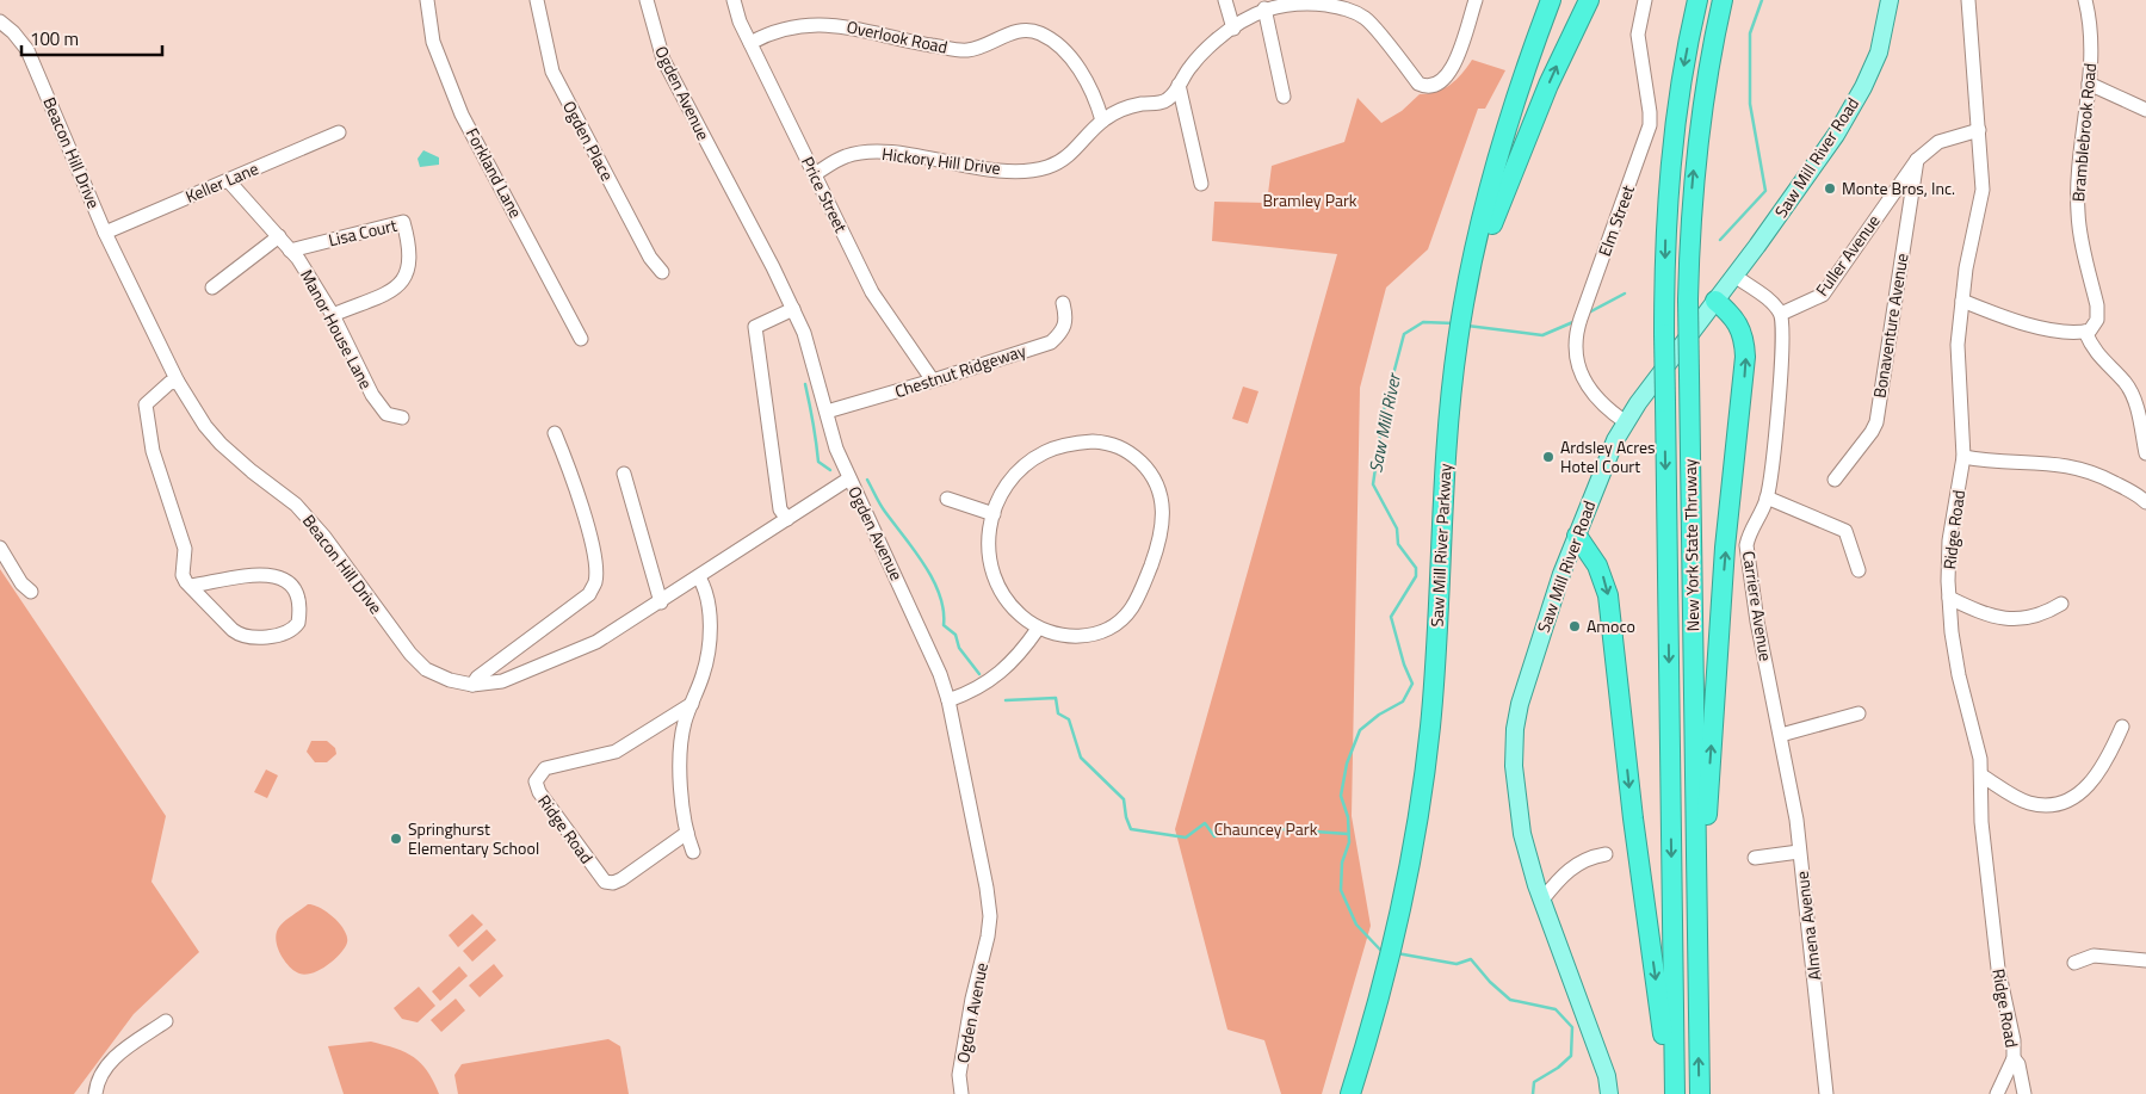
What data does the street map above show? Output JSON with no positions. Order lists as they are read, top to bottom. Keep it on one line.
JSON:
{"streets":{"highway":["Saw Mill River Parkway","New York State Thruway"],"main road":["Saw Mill River Road"],"street":["Overlook Road","Ogden Avenue","Bramblebrook Road","Ogden Place","Beacon Hill Drive","Hickory Hill Drive","Forkland Lane","Keller Lane","Price Street","Elm Street","Lisa Court","Fuller Avenue","Bonaventure Avenue","Manor House Lane","Chestnut Ridgeway","Ridge Road","Carriere Avenue","Almena Avenue"]},"crossings":[["Overlook Road","Hickory Hill Drive"],["Overlook Road","Price Street"],["Ogden Avenue","Beacon Hill Drive"],["Ogden Avenue","Chestnut Ridgeway"],["Beacon Hill Drive","Keller Lane"],["Saw Mill River Road","Elm Street"],["Hickory Hill Drive","Price Street"],["Keller Lane","Manor House Lane"],["Price Street","Chestnut Ridgeway"],["Lisa Court","Manor House Lane"],["Fuller Avenue","Bonaventure Avenue"],["Fuller Avenue","Ridge Road"],["Fuller Avenue","Carriere Avenue"],["Carriere Avenue","Almena Avenue"]],"water":["Saw Mill River"],"parks":["Bramley Park","Chauncey Park"],"places":["Monte Bros, Inc.","Ardsley Acres Hotel Court","Amoco","Springhurst Elementary School"],"scale_bar":"100 m"}
